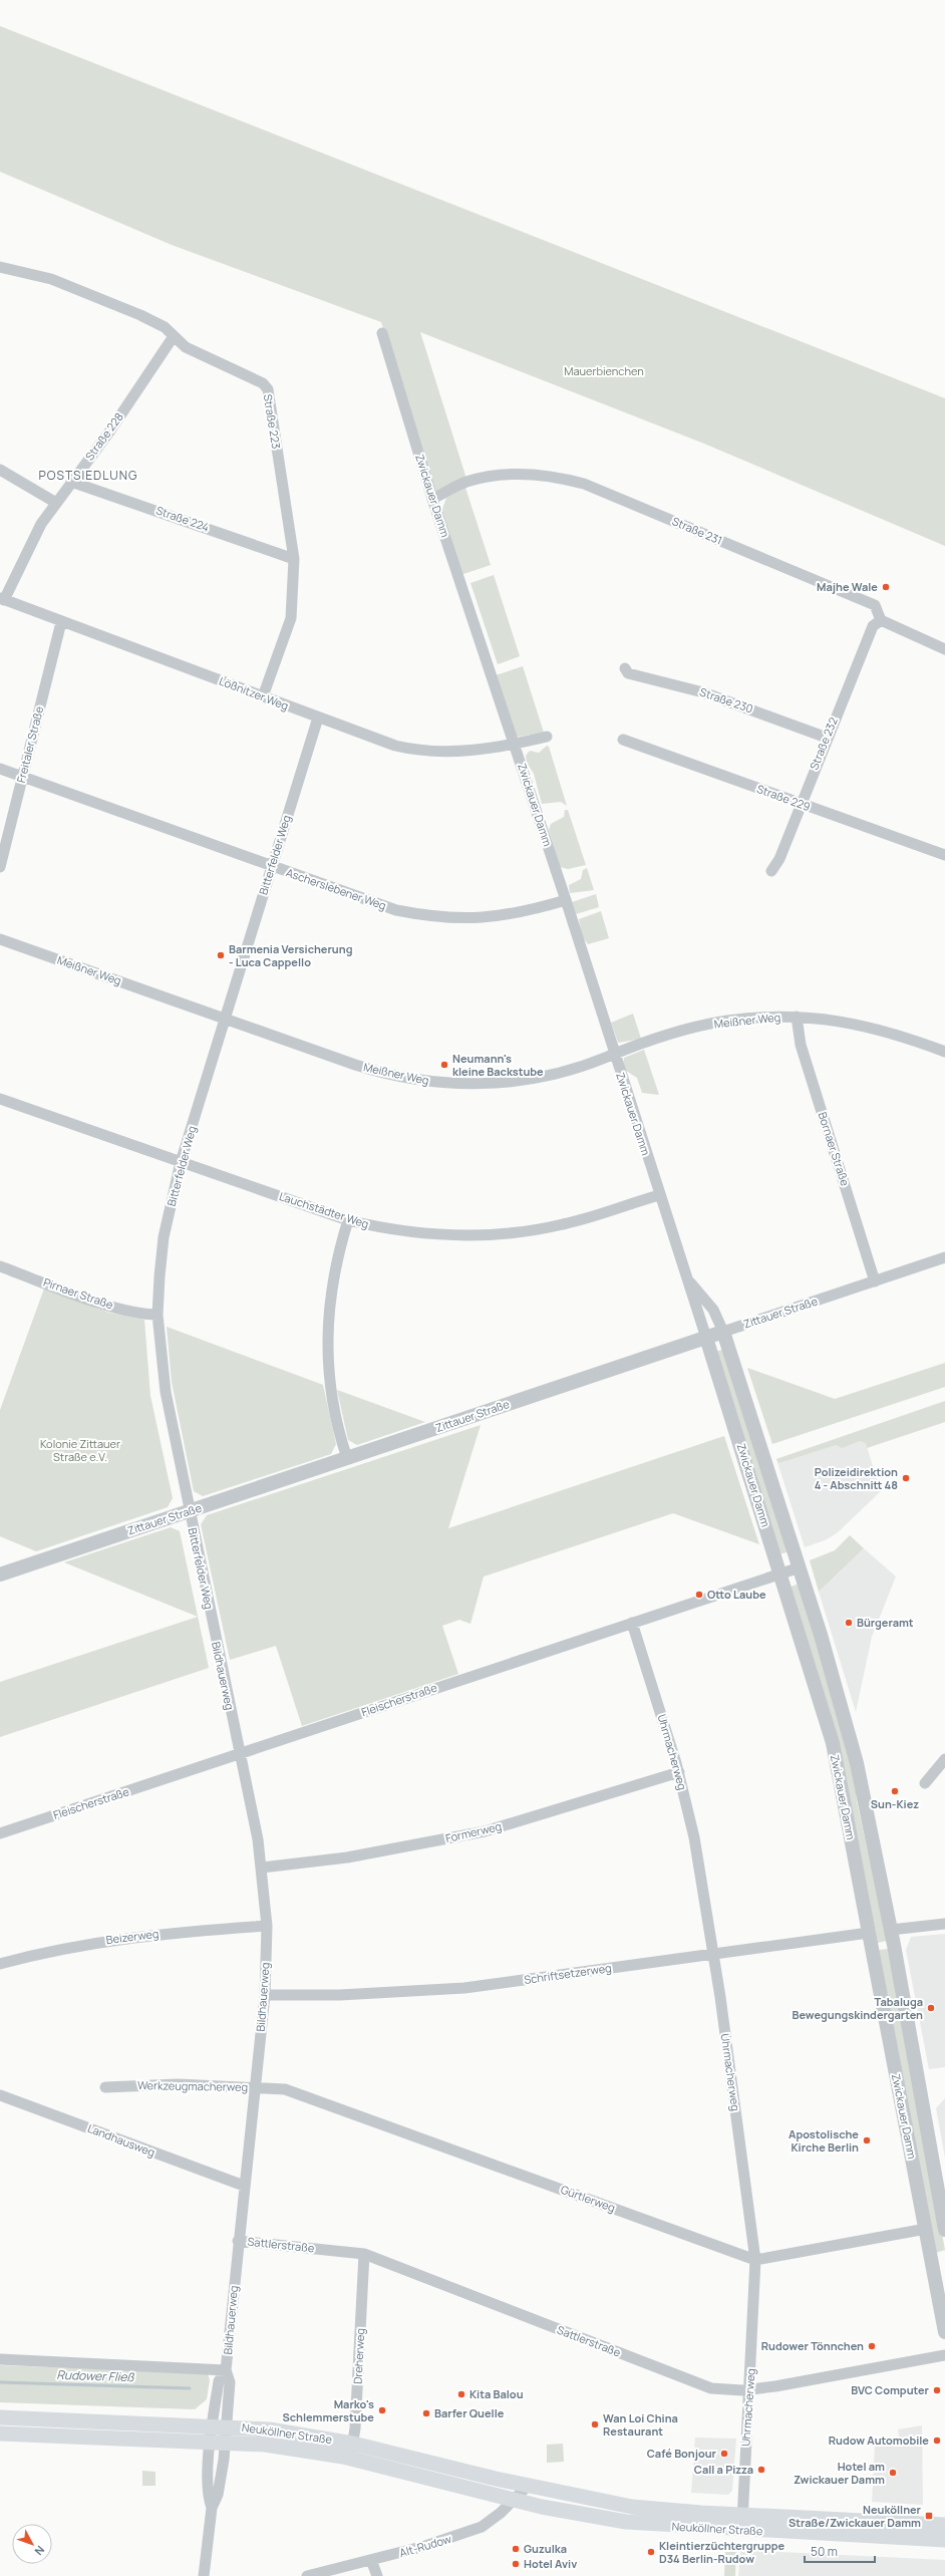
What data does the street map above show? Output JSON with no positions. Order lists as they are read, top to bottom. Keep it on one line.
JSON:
{"streets":{"main road":["Neuköllner Straße"],"street":["Straße 223","Straße 228","Zwickauer Damm","Straße 224","Straße 231","Lößnitzer Weg","Straße 230","Straße 232","Freitaler Straße","Straße 229","Bitterfelder Weg","Ascherslebener Weg","Meißner Weg","Bornaer Straße","Lauchstädter Weg","Pirnaer Straße","Zittauer Straße","Bildhauerweg","Fleischerstraße","Uhrmacherweg","Formerweg","Beizerweg","Schriftsetzerweg","Werkzeugmacherweg","Landhausweg","Gürtlerweg","Sattlerstraße","Dreherweg","Alt-Rudow"]},"crossings":[["Straße 223","Straße 228"],["Straße 223","Straße 224"],["Straße 223","Lößnitzer Weg"],["Straße 228","Straße 224"],["Straße 228","Lößnitzer Weg"],["Zwickauer Damm","Straße 231"],["Zwickauer Damm","Lößnitzer Weg"],["Zwickauer Damm","Ascherslebener Weg"],["Zwickauer Damm","Meißner Weg"],["Zwickauer Damm","Lauchstädter Weg"],["Zwickauer Damm","Zittauer Straße"],["Zwickauer Damm","Fleischerstraße"],["Zwickauer Damm","Schriftsetzerweg"],["Straße 231","Straße 232"],["Lößnitzer Weg","Freitaler Straße"],["Lößnitzer Weg","Bitterfelder Weg"],["Straße 230","Straße 232"],["Straße 232","Straße 229"],["Freitaler Straße","Ascherslebener Weg"],["Bitterfelder Weg","Ascherslebener Weg"],["Bitterfelder Weg","Meißner Weg"],["Bitterfelder Weg","Lauchstädter Weg"],["Bitterfelder Weg","Pirnaer Straße"],["Bitterfelder Weg","Zittauer Straße"],["Bitterfelder Weg","Bildhauerweg"],["Meißner Weg","Bornaer Straße"],["Bornaer Straße","Zittauer Straße"],["Bildhauerweg","Fleischerstraße"],["Bildhauerweg","Formerweg"],["Bildhauerweg","Beizerweg"],["Bildhauerweg","Schriftsetzerweg"],["Bildhauerweg","Werkzeugmacherweg"],["Bildhauerweg","Landhausweg"],["Bildhauerweg","Gürtlerweg"],["Bildhauerweg","Sattlerstraße"],["Bildhauerweg","Neuköllner Straße"],["Fleischerstraße","Uhrmacherweg"],["Uhrmacherweg","Formerweg"],["Uhrmacherweg","Schriftsetzerweg"],["Uhrmacherweg","Gürtlerweg"],["Uhrmacherweg","Sattlerstraße"],["Uhrmacherweg","Neuköllner Straße"],["Werkzeugmacherweg","Gürtlerweg"],["Sattlerstraße","Dreherweg"],["Dreherweg","Neuköllner Straße"],["Neuköllner Straße","Alt-Rudow"]],"districts":["POSTSIEDLUNG"],"water":["Rudower Fließ"],"parks":["Mauerbienchen","Kolonie Zittauer Straße e.V."],"places":{"other":["Majhe Wale","Barmenia Versicherung - Luca Cappello","Neumann's kleine Backstube","Polizeidirektion 4 - Abschnitt 48","Otto Laube","Bürgeramt","Sun-Kiez","Tabaluga Bewegungskindergarten","Apostolische Kirche Berlin","Rudower Tönnchen","BVC Computer","Kita Balou","Marko's Schlemmerstube","Barfer Quelle","Wan Loi China Restaurant","Rudow Automobile","Café Bonjour","Call a Pizza","Hotel am Zwickauer Damm","Guzulka","Kleintierzüchtergruppe D34 Berlin-Rudow","Hotel Aviv"],"transit":["Neuköllner Straße/Zwickauer Damm"]},"scale_bar":"50 m","north":"bottom right"}
